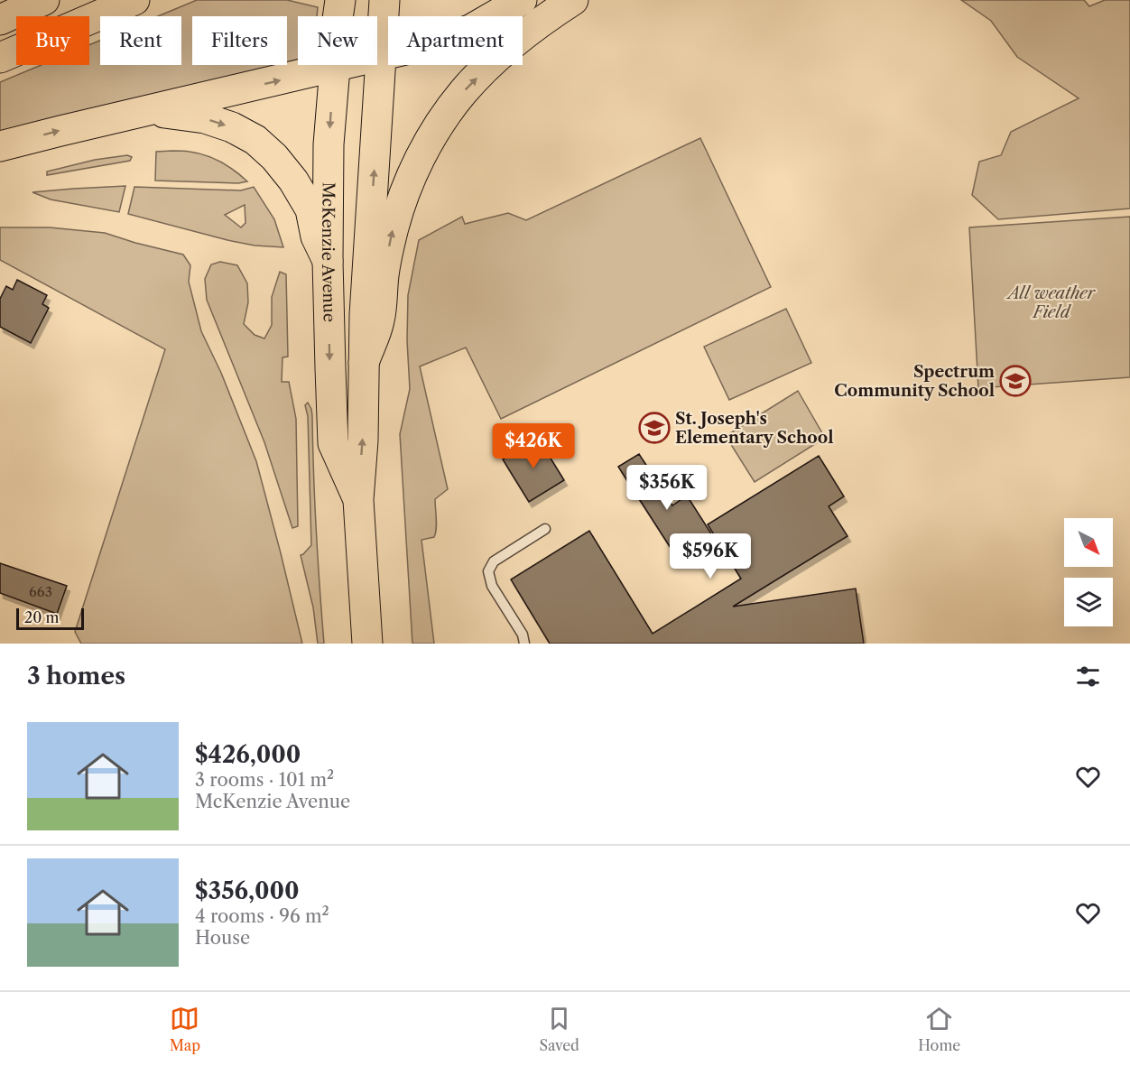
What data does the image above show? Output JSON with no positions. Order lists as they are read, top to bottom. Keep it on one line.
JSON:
{"streets":{"main road":["McKenzie Avenue"]},"parks":["All weather Field"],"places":{"school or university":["Spectrum Community School","St. Joseph's Elementary School"]},"house_numbers":["663"],"scale_bar":"20 m","north":"bottom right","page":{"chip":["Buy","Rent","Filters","New","Apartment"],"price":["$426K","$356K","$596K"],"scale":"20 m","heading":"3 homes","list":[{"name":"$426,000","note":"3 rooms · 101 m² · McKenzie Avenue"},{"name":"$356,000","note":"4 rooms · 96 m² · House"}],"tabs":["Map","Saved","Home"]}}
